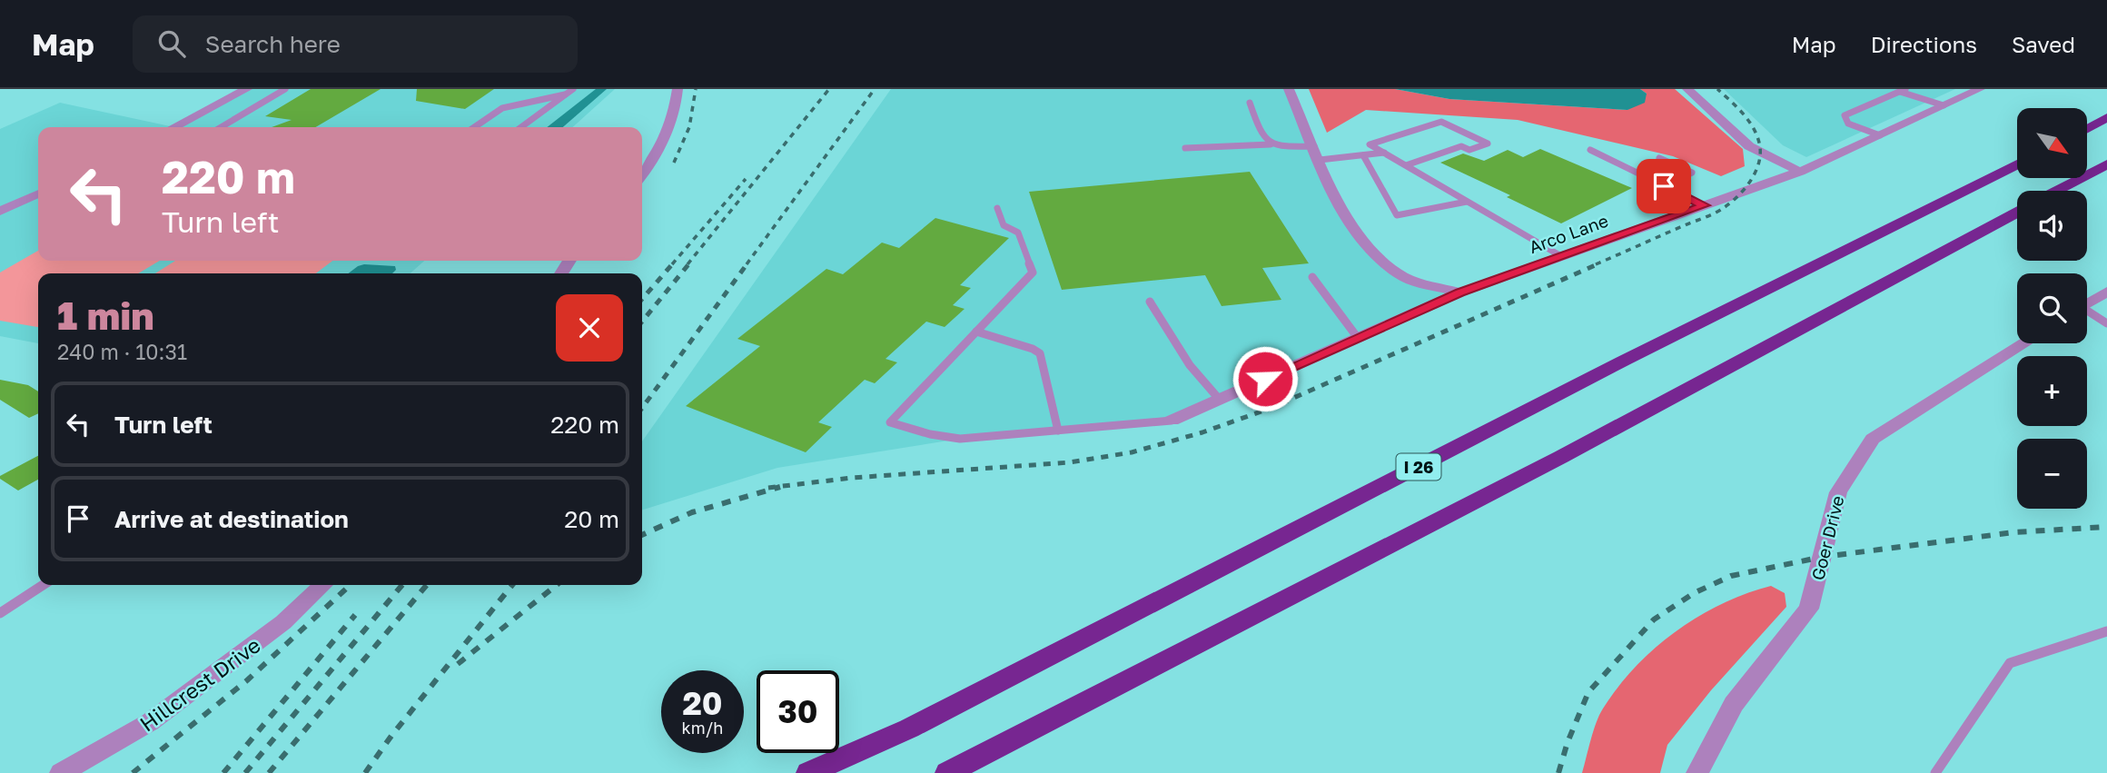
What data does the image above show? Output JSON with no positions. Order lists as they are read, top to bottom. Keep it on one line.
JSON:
{"streets":{"highway":["I 26"],"street":["Arco Lane","Goer Drive","Hillcrest Drive"]},"north":"bottom right","page":{"header":"Map","search":"Search here","nav":["Map","Directions","Saved"],"map_buttons":["+","−"],"turn":["220 m","Turn left"],"heading":["1 min","240 m · 10:31"],"list":[{"name":"Turn left","value":"220 m"},{"name":"Arrive at destination","value":"20 m"}],"speed":"20 km/h","limit":"30"}}
